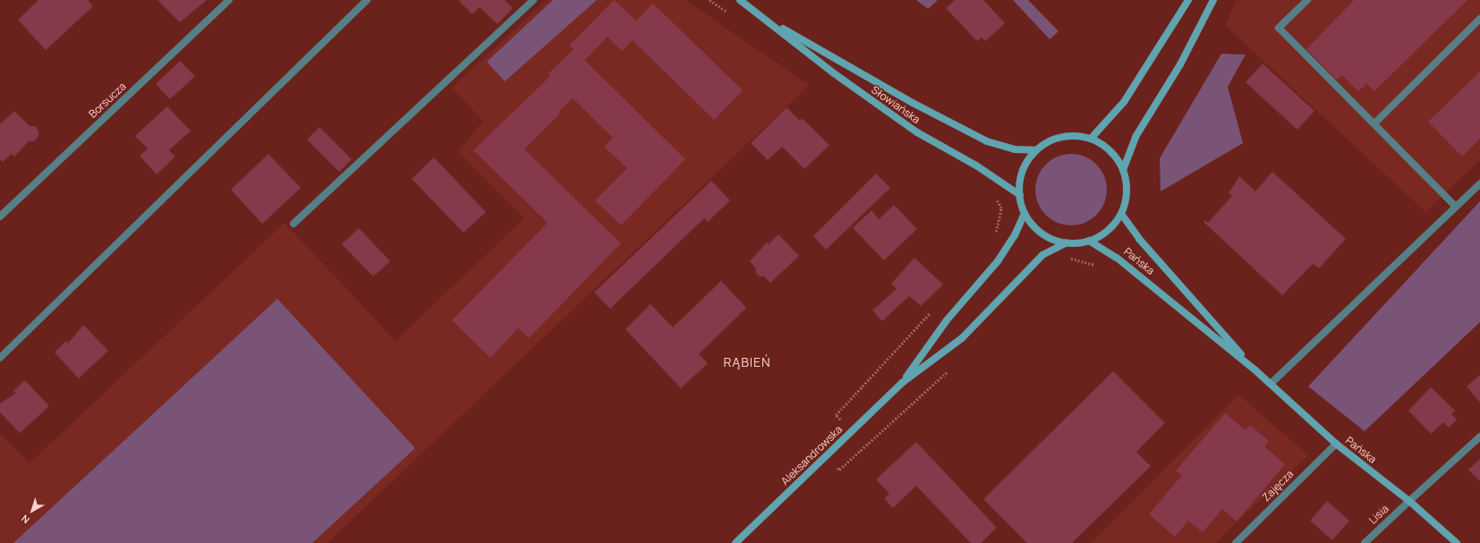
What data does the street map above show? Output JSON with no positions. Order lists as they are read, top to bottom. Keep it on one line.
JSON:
{"streets":{"main road":["Słowiańska","Pańska","Aleksandrowska"],"street":["Borsucza","Zajęcza","Lisia"]},"crossings":[["Słowiańska","Pańska"],["Słowiańska","Aleksandrowska"],["Pańska","Aleksandrowska"],["Pańska","Zajęcza"],["Pańska","Lisia"]],"districts":["RĄBIEŃ"],"north":"bottom left"}
